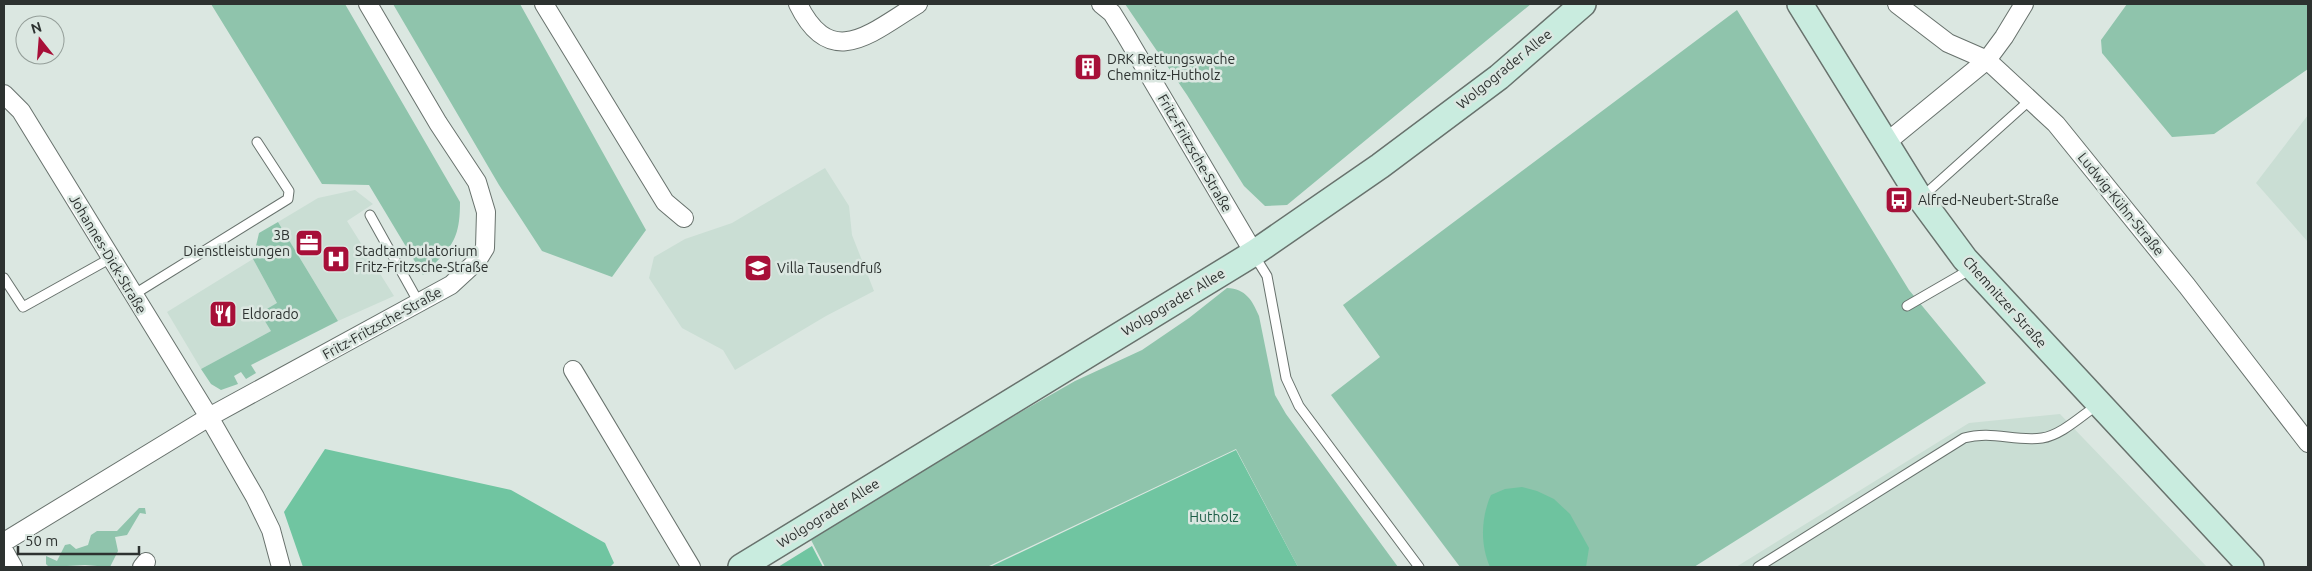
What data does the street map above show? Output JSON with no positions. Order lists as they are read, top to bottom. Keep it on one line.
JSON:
{"streets":{"main road":["Wolgograder Allee","Chemnitzer Straße"],"street":["Fritz-Fritzsche-Straße","Ludwig-Kühn-Straße","Johannes-Dick-Straße"]},"crossings":[["Wolgograder Allee","Fritz-Fritzsche-Straße"],["Fritz-Fritzsche-Straße","Johannes-Dick-Straße"]],"parks":["Hutholz"],"places":{"building":["DRK Rettungswache Chemnitz-Hutholz"],"bus stop":["Alfred-Neubert-Straße"],"office":["3B Dienstleistungen"],"hospital":["Stadtambulatorium Fritz-Fritzsche-Straße"],"school or university":["Villa Tausendfuß"],"restaurant":["Eldorado"]},"scale_bar":"50 m","north":"top"}
